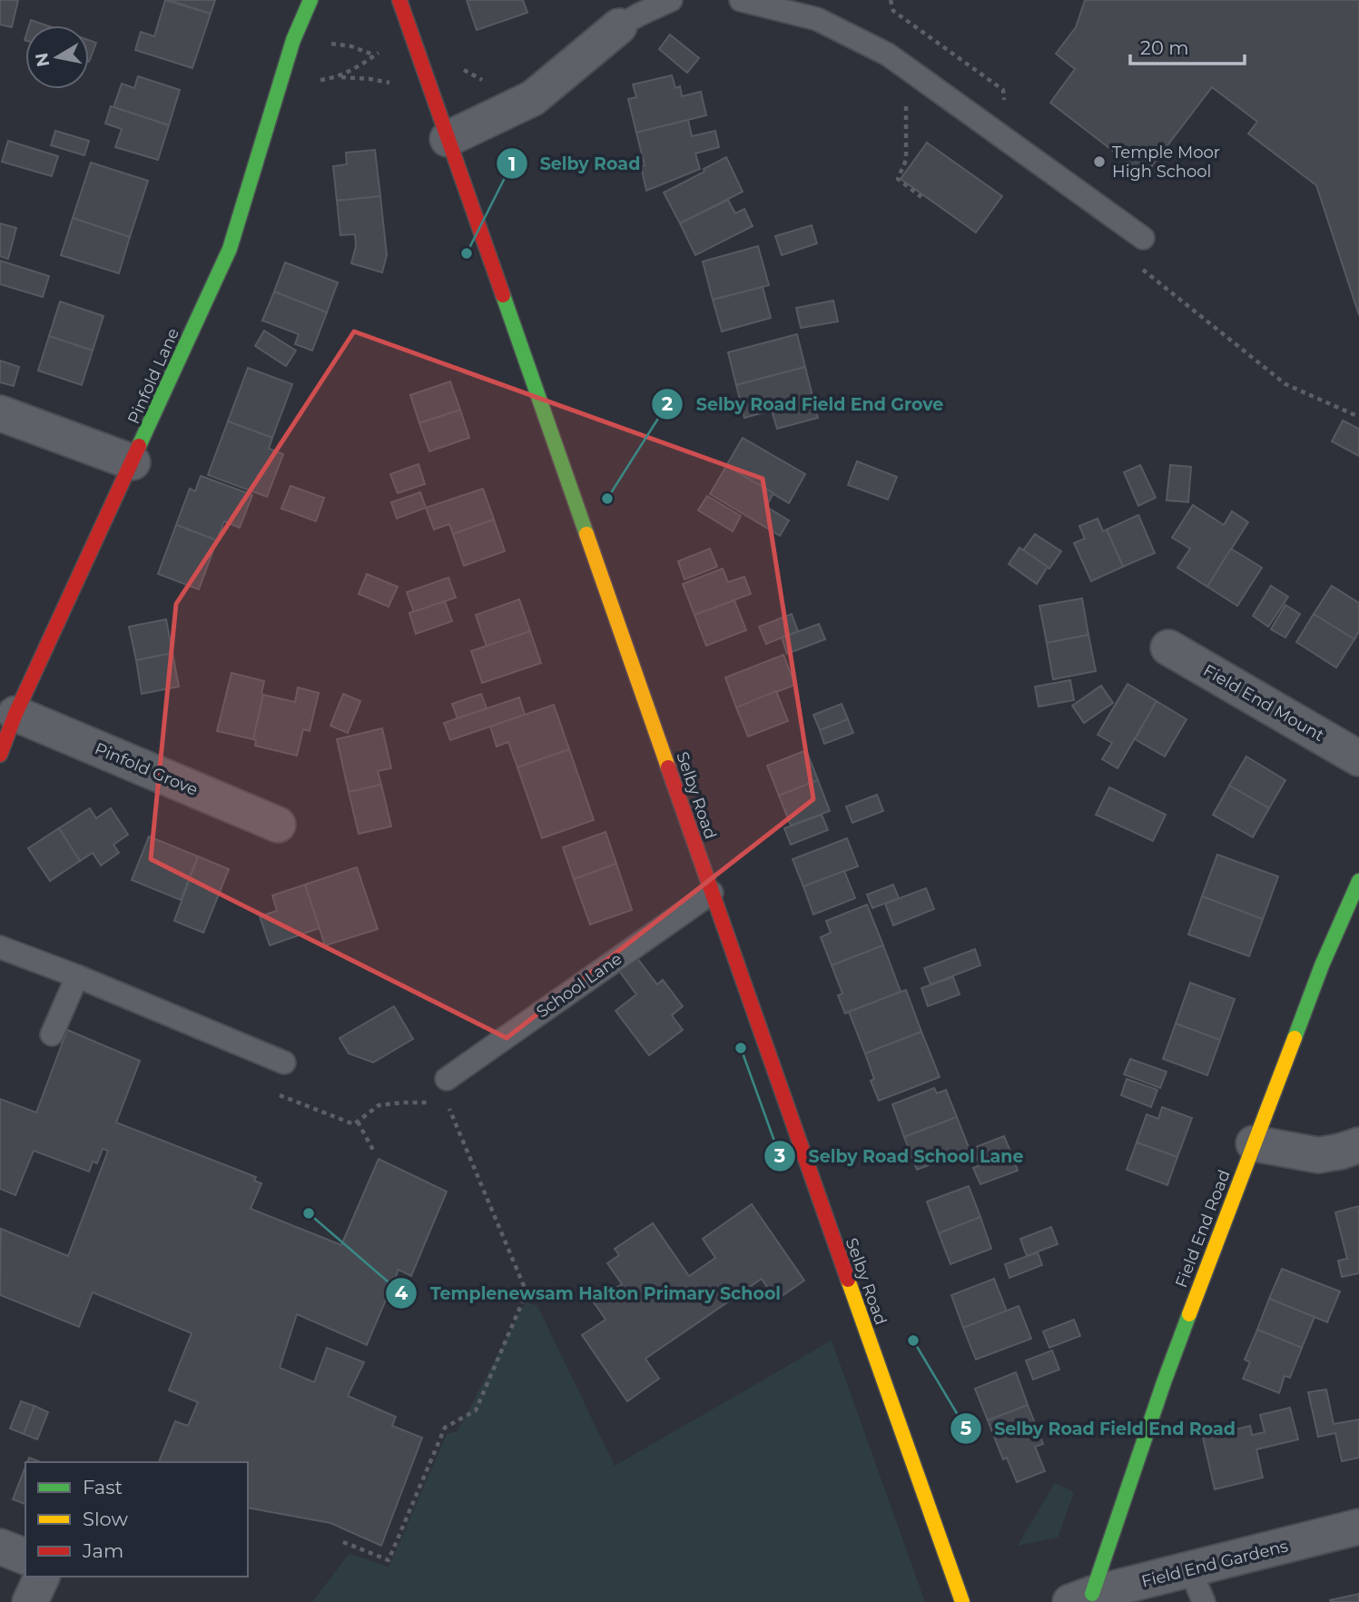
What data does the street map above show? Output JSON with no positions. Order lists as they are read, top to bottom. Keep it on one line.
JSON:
{"streets":{"main road":["Pinfold Lane","Selby Road","Field End Road"],"street":["Field End Mount","Pinfold Grove","Field End Gardens"],"lane":["School Lane"]},"crossings":[["Pinfold Lane","Pinfold Grove"],["Selby Road","School Lane"],["Field End Road","Field End Gardens"]],"places":["Temple Moor High School","Selby Road","Selby Road Field End Grove","Selby Road School Lane","Templenewsam Halton Primary School","Selby Road Field End Road"],"legend":["Fast","Slow","Jam"],"scale_bar":"20 m","north":"left"}
